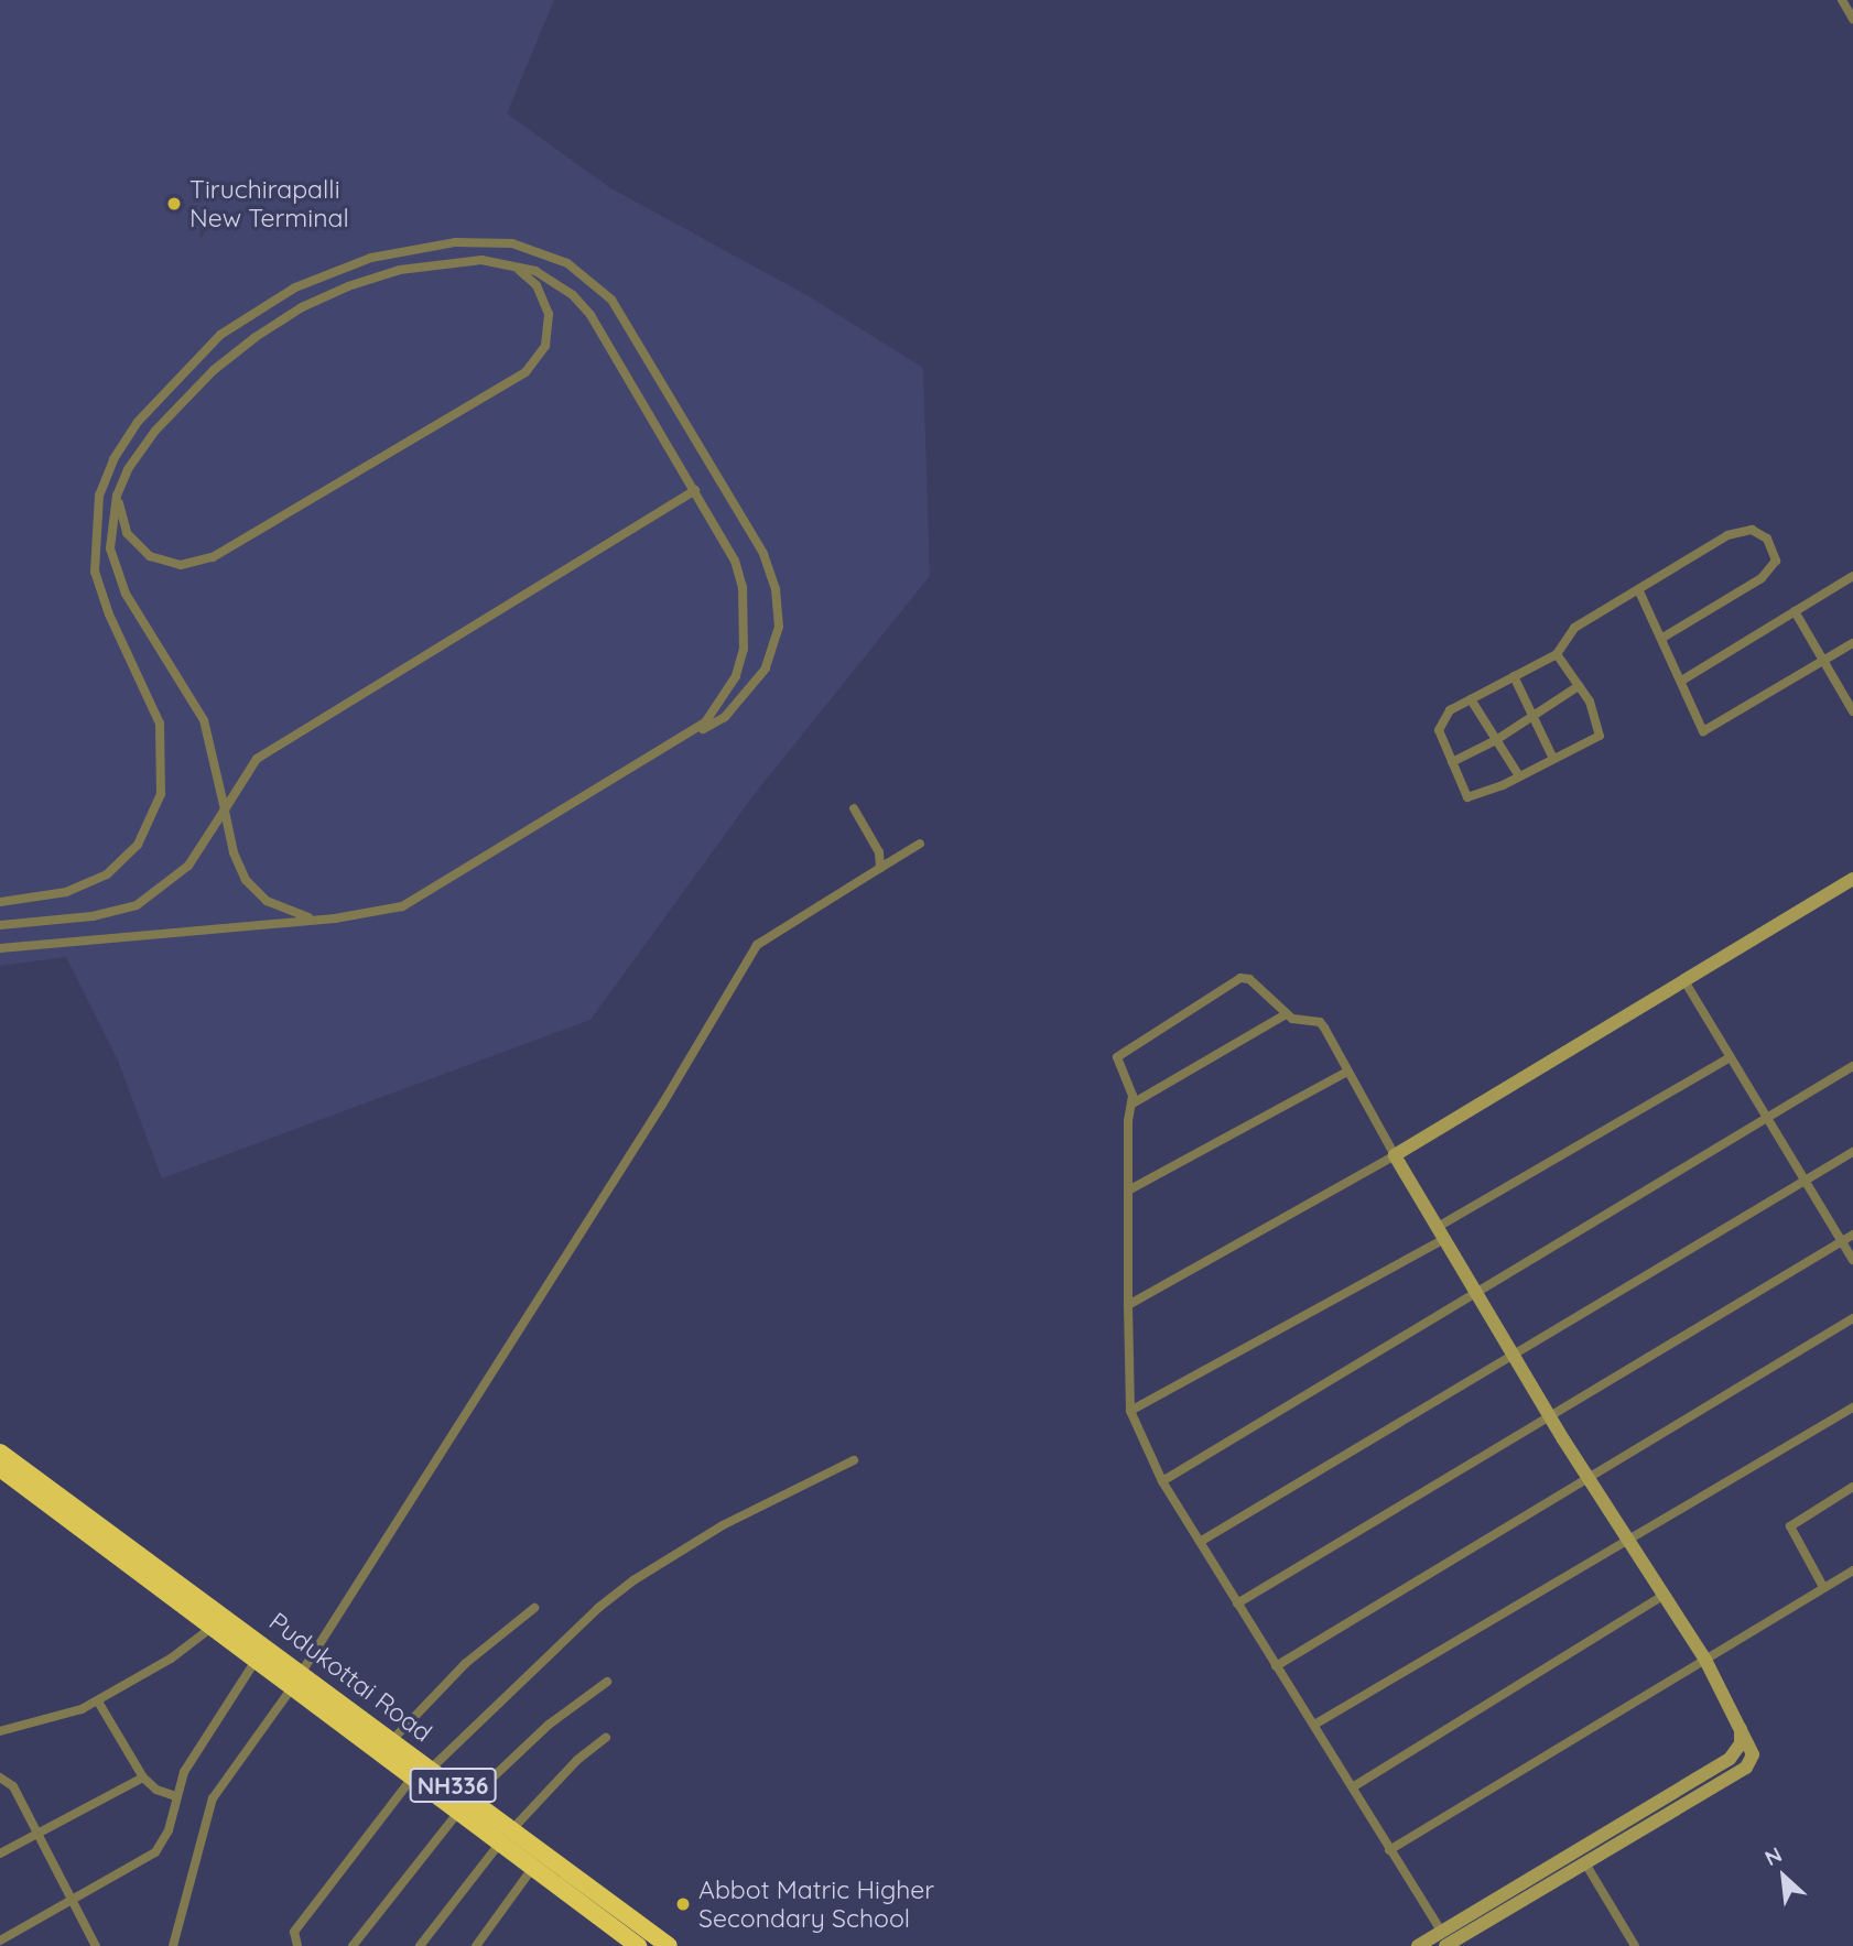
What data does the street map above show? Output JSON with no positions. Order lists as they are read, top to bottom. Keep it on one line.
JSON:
{"streets":{"highway":["Pudukottai Road","NH336"]},"places":["Tiruchirapalli New Terminal","Abbot Matric Higher Secondary School"],"north":"top left"}
